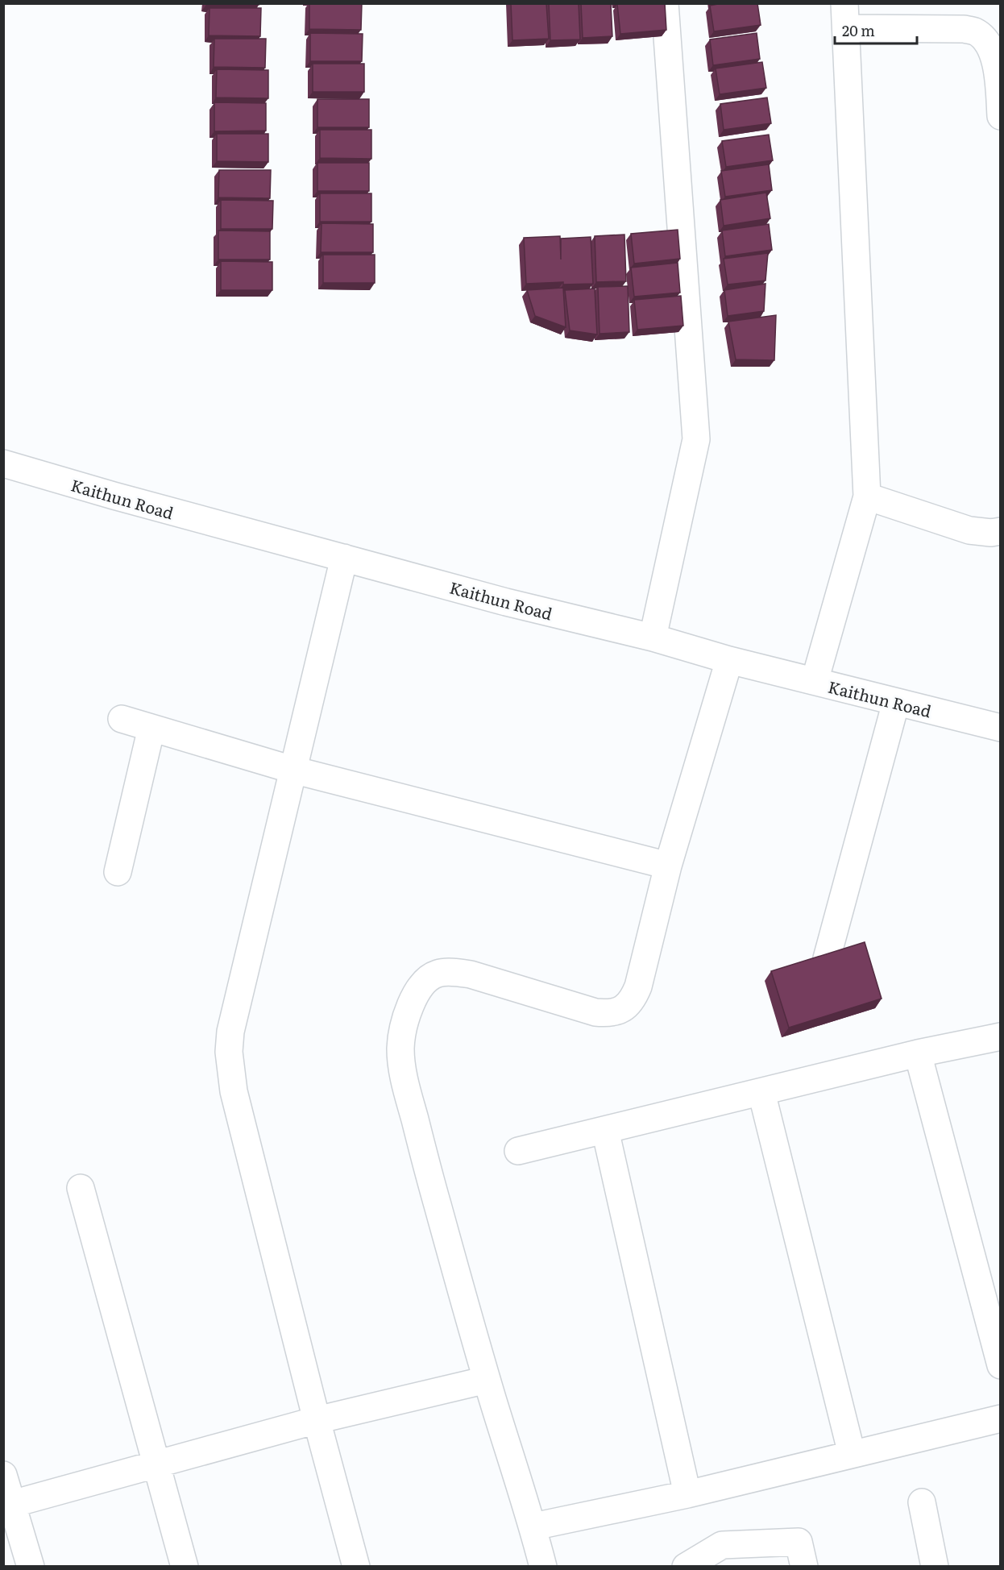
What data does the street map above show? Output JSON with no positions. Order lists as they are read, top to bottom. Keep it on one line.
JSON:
{"streets":{"street":["Kaithun Road"]},"scale_bar":"20 m"}
